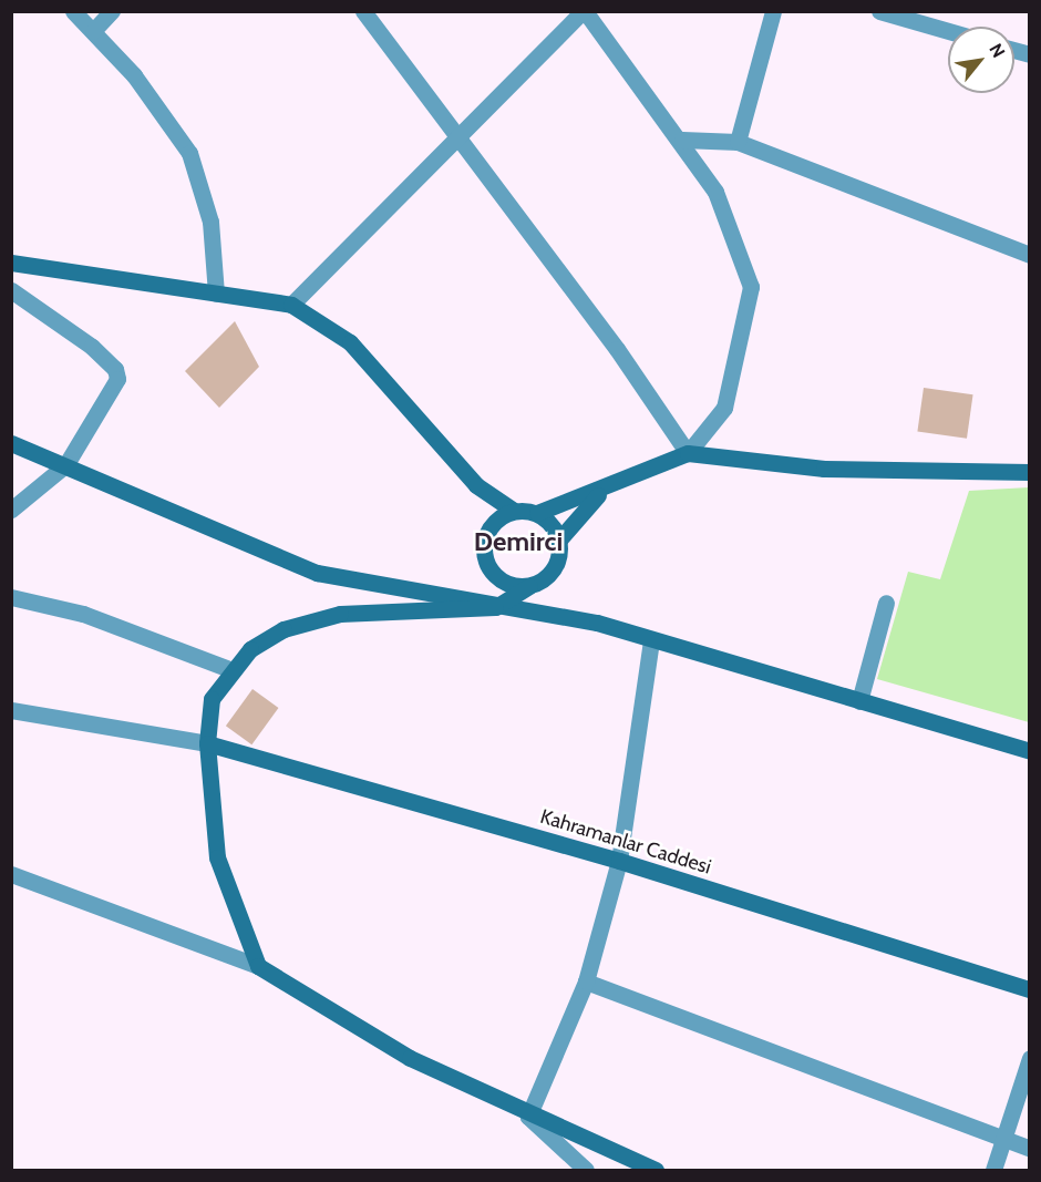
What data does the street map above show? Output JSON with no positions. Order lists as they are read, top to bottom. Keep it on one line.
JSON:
{"streets":{"street":["Kahramanlar Caddesi"]},"districts":["Demirci"],"north":"top right"}
